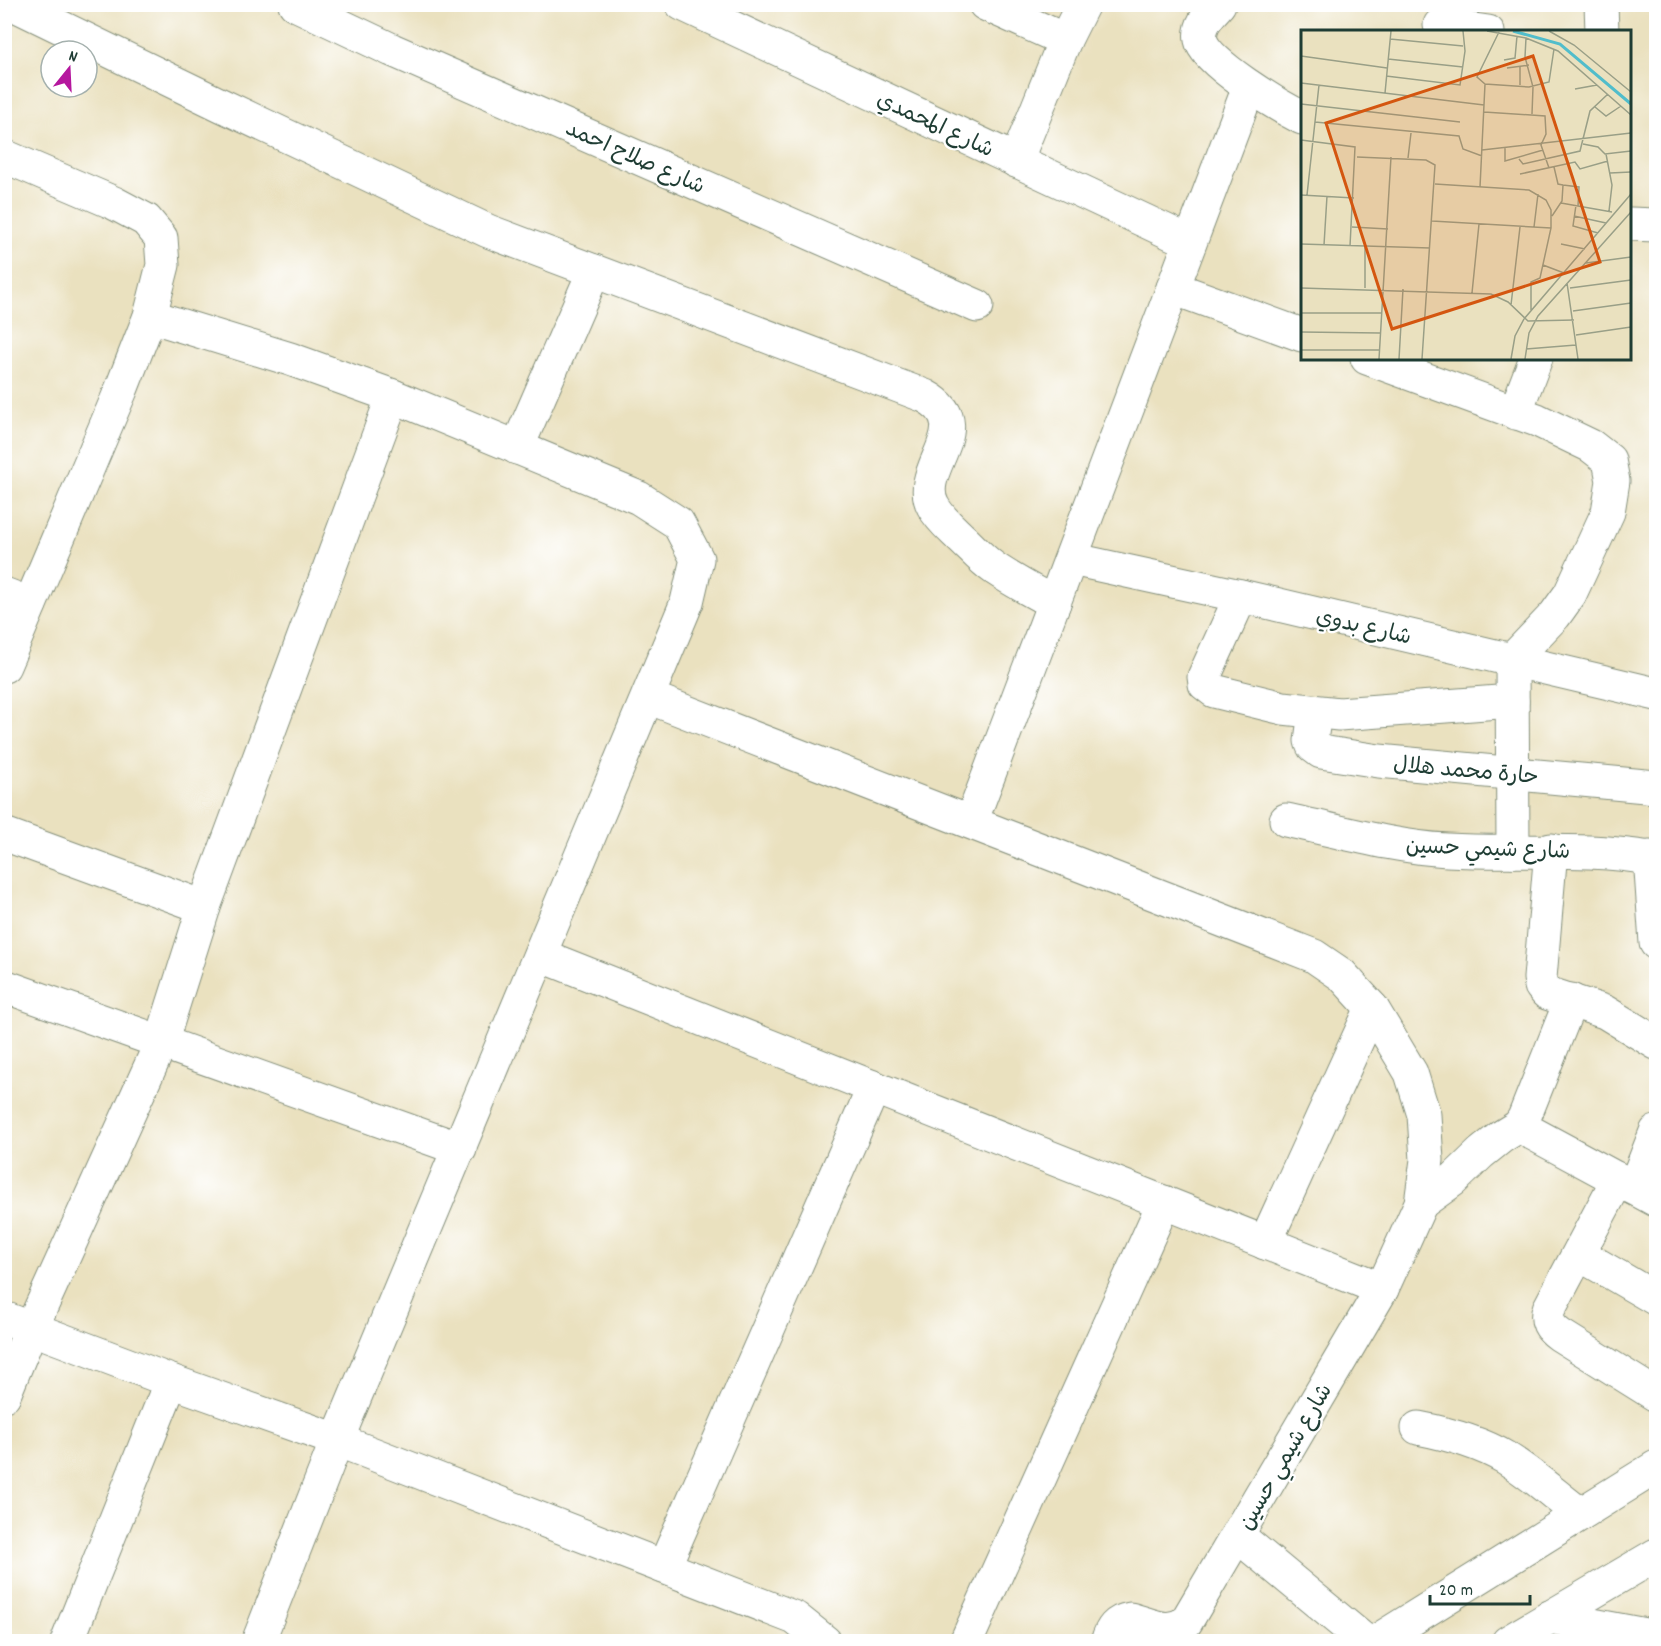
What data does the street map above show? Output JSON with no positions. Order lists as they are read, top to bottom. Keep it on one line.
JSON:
{"streets":{"street":["شارع المحمدي","شارع صلاح احمد","شارع بدوي","حارة محمد هلال","شارع شيمي حسين"]},"scale_bar":"20 m","north":"top"}
